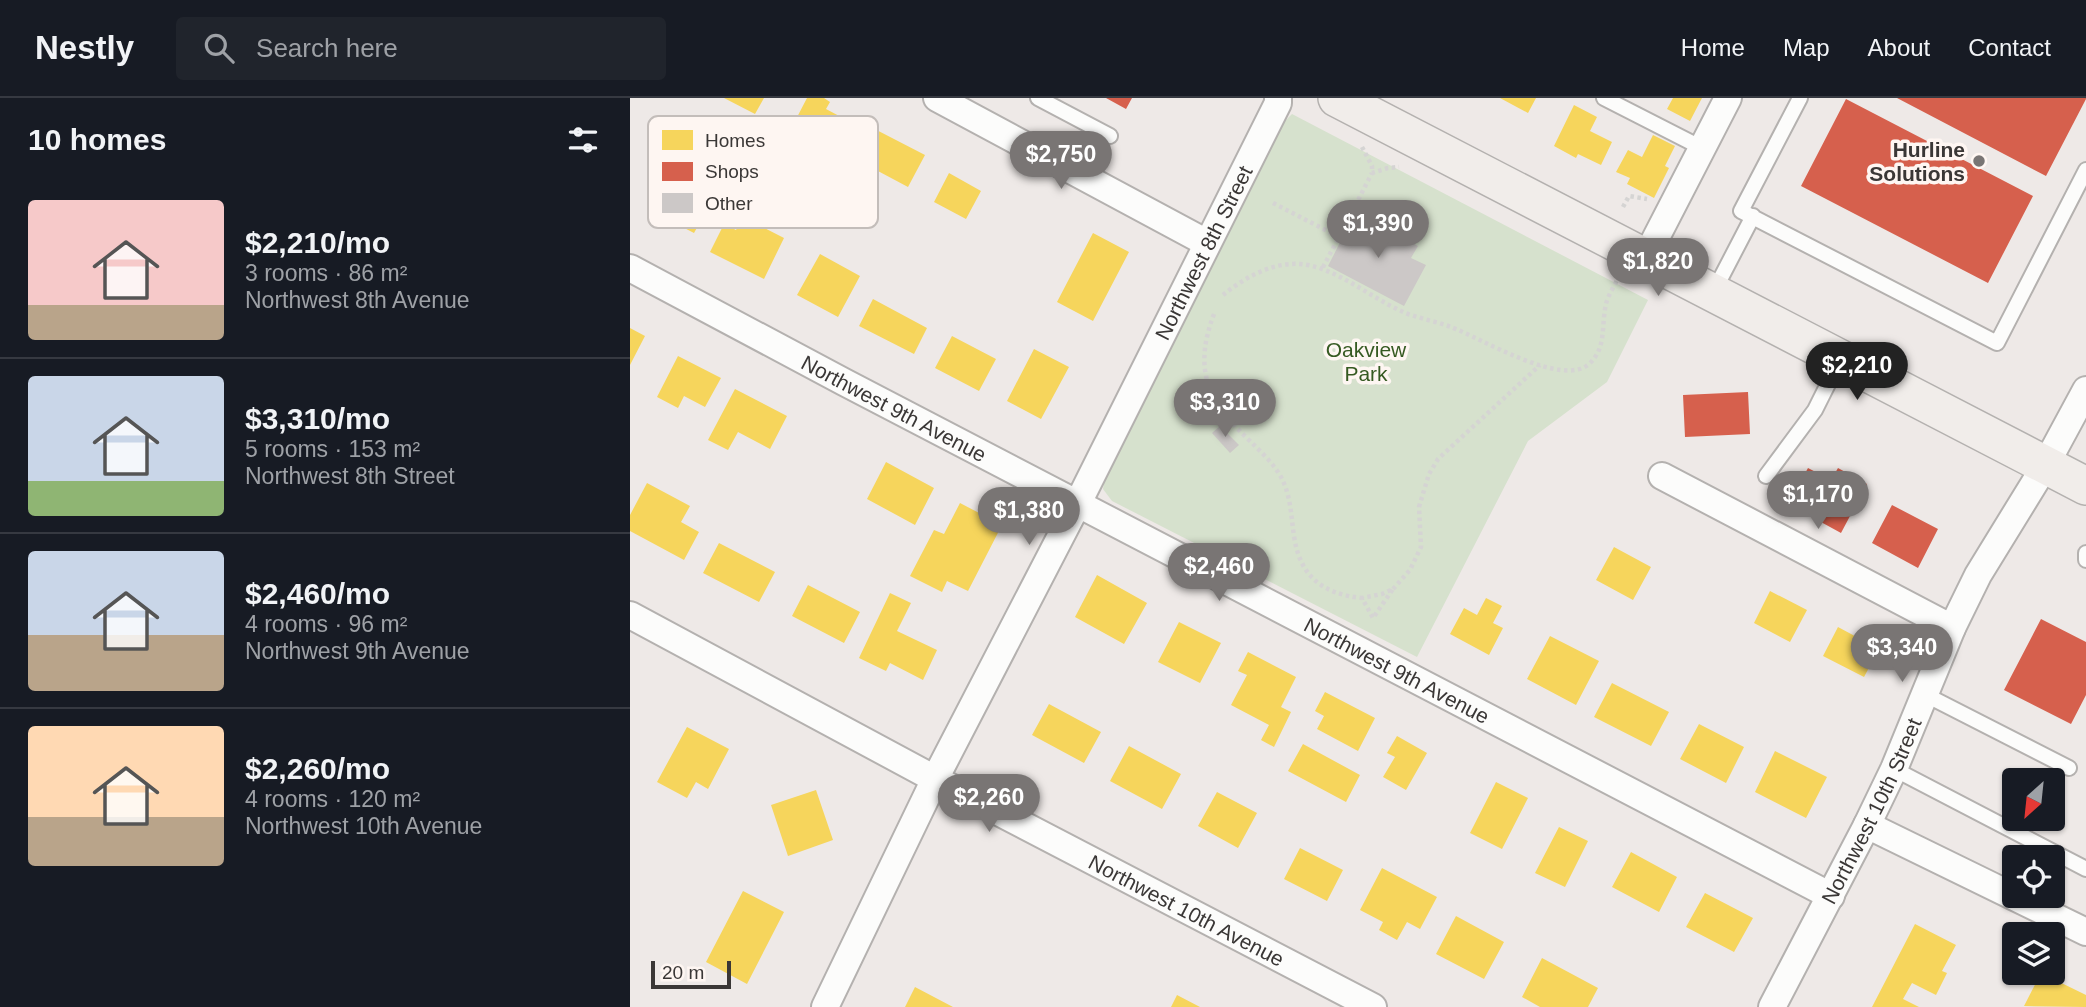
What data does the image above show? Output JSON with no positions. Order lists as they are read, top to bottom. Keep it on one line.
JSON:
{"streets":{"street":["Northwest 8th Street","Northwest 9th Avenue","Northwest 10th Street","Northwest 10th Avenue"]},"crossings":[["Northwest 8th Street","Northwest 9th Avenue"],["Northwest 8th Street","Northwest 10th Avenue"],["Northwest 9th Avenue","Northwest 10th Street"]],"parks":["Oakview Park"],"places":["Hurline Solutions"],"legend":["Homes","Shops","Other"],"scale_bar":"20 m","north":"bottom left","page":{"header":"Nestly","search":"Search here","nav":["Home","Map","About","Contact"],"heading":"10 homes","price":["$2,750","$1,390","$1,820","$2,210","$3,310","$1,170","$1,380","$2,460","$3,340","$2,260"],"list":[{"name":"$2,210/mo","note":"3 rooms · 86 m² · Northwest 8th Avenue"},{"name":"$3,310/mo","note":"5 rooms · 153 m² · Northwest 8th Street"},{"name":"$2,460/mo","note":"4 rooms · 96 m² · Northwest 9th Avenue"},{"name":"$2,260/mo","note":"4 rooms · 120 m² · Northwest 10th Avenue"}],"scale":"20 m"}}
